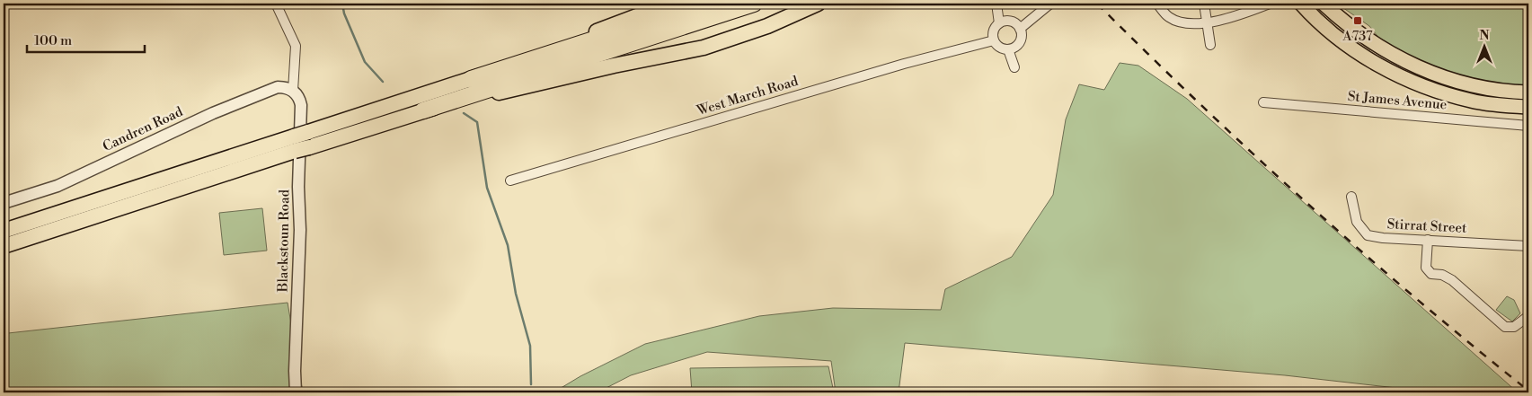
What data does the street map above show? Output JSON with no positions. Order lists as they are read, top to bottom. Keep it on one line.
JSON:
{"streets":{"street":["West March Road","St James Avenue","Candren Road","Stirrat Street","Blackstoun Road"]},"crossings":[["Candren Road","Blackstoun Road"]],"places":{"transit":["A737"]},"scale_bar":"100 m","north":"top"}
